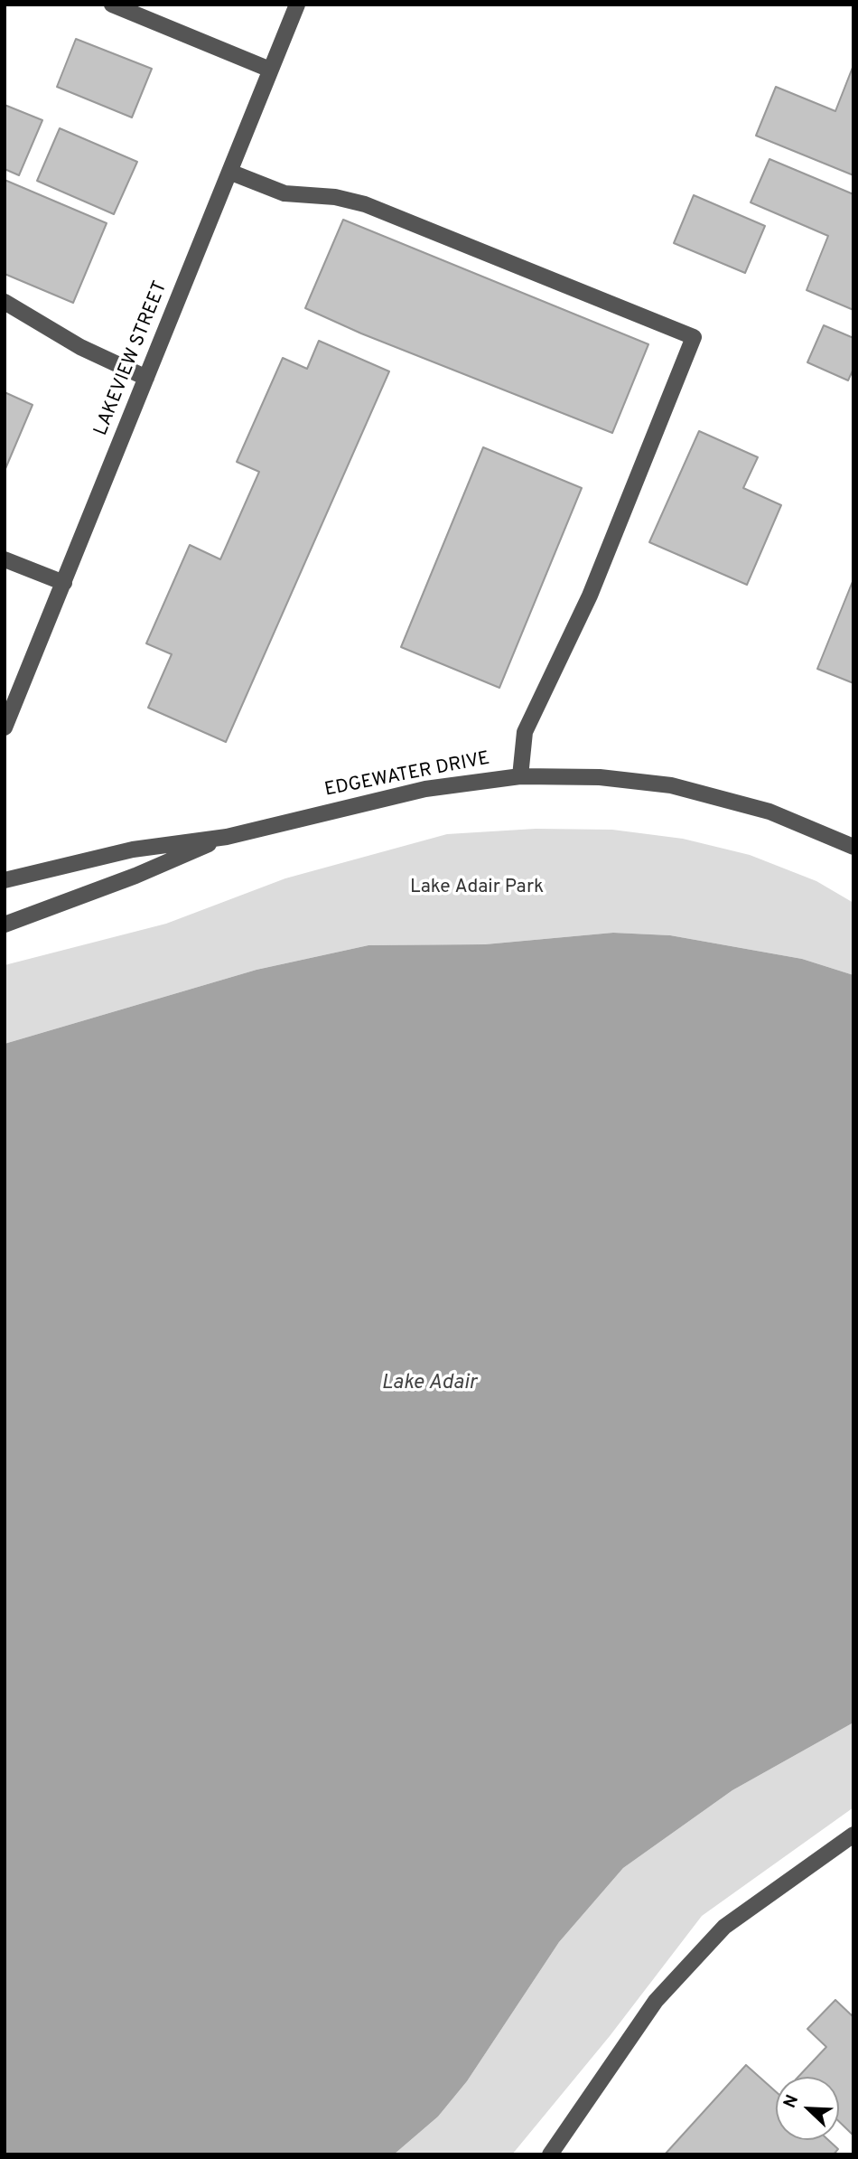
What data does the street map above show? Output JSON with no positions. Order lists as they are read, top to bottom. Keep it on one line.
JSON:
{"streets":{"street":["LAKEVIEW STREET","EDGEWATER DRIVE"]},"water":["Lake Adair"],"parks":["Lake Adair Park"],"north":"top left"}
